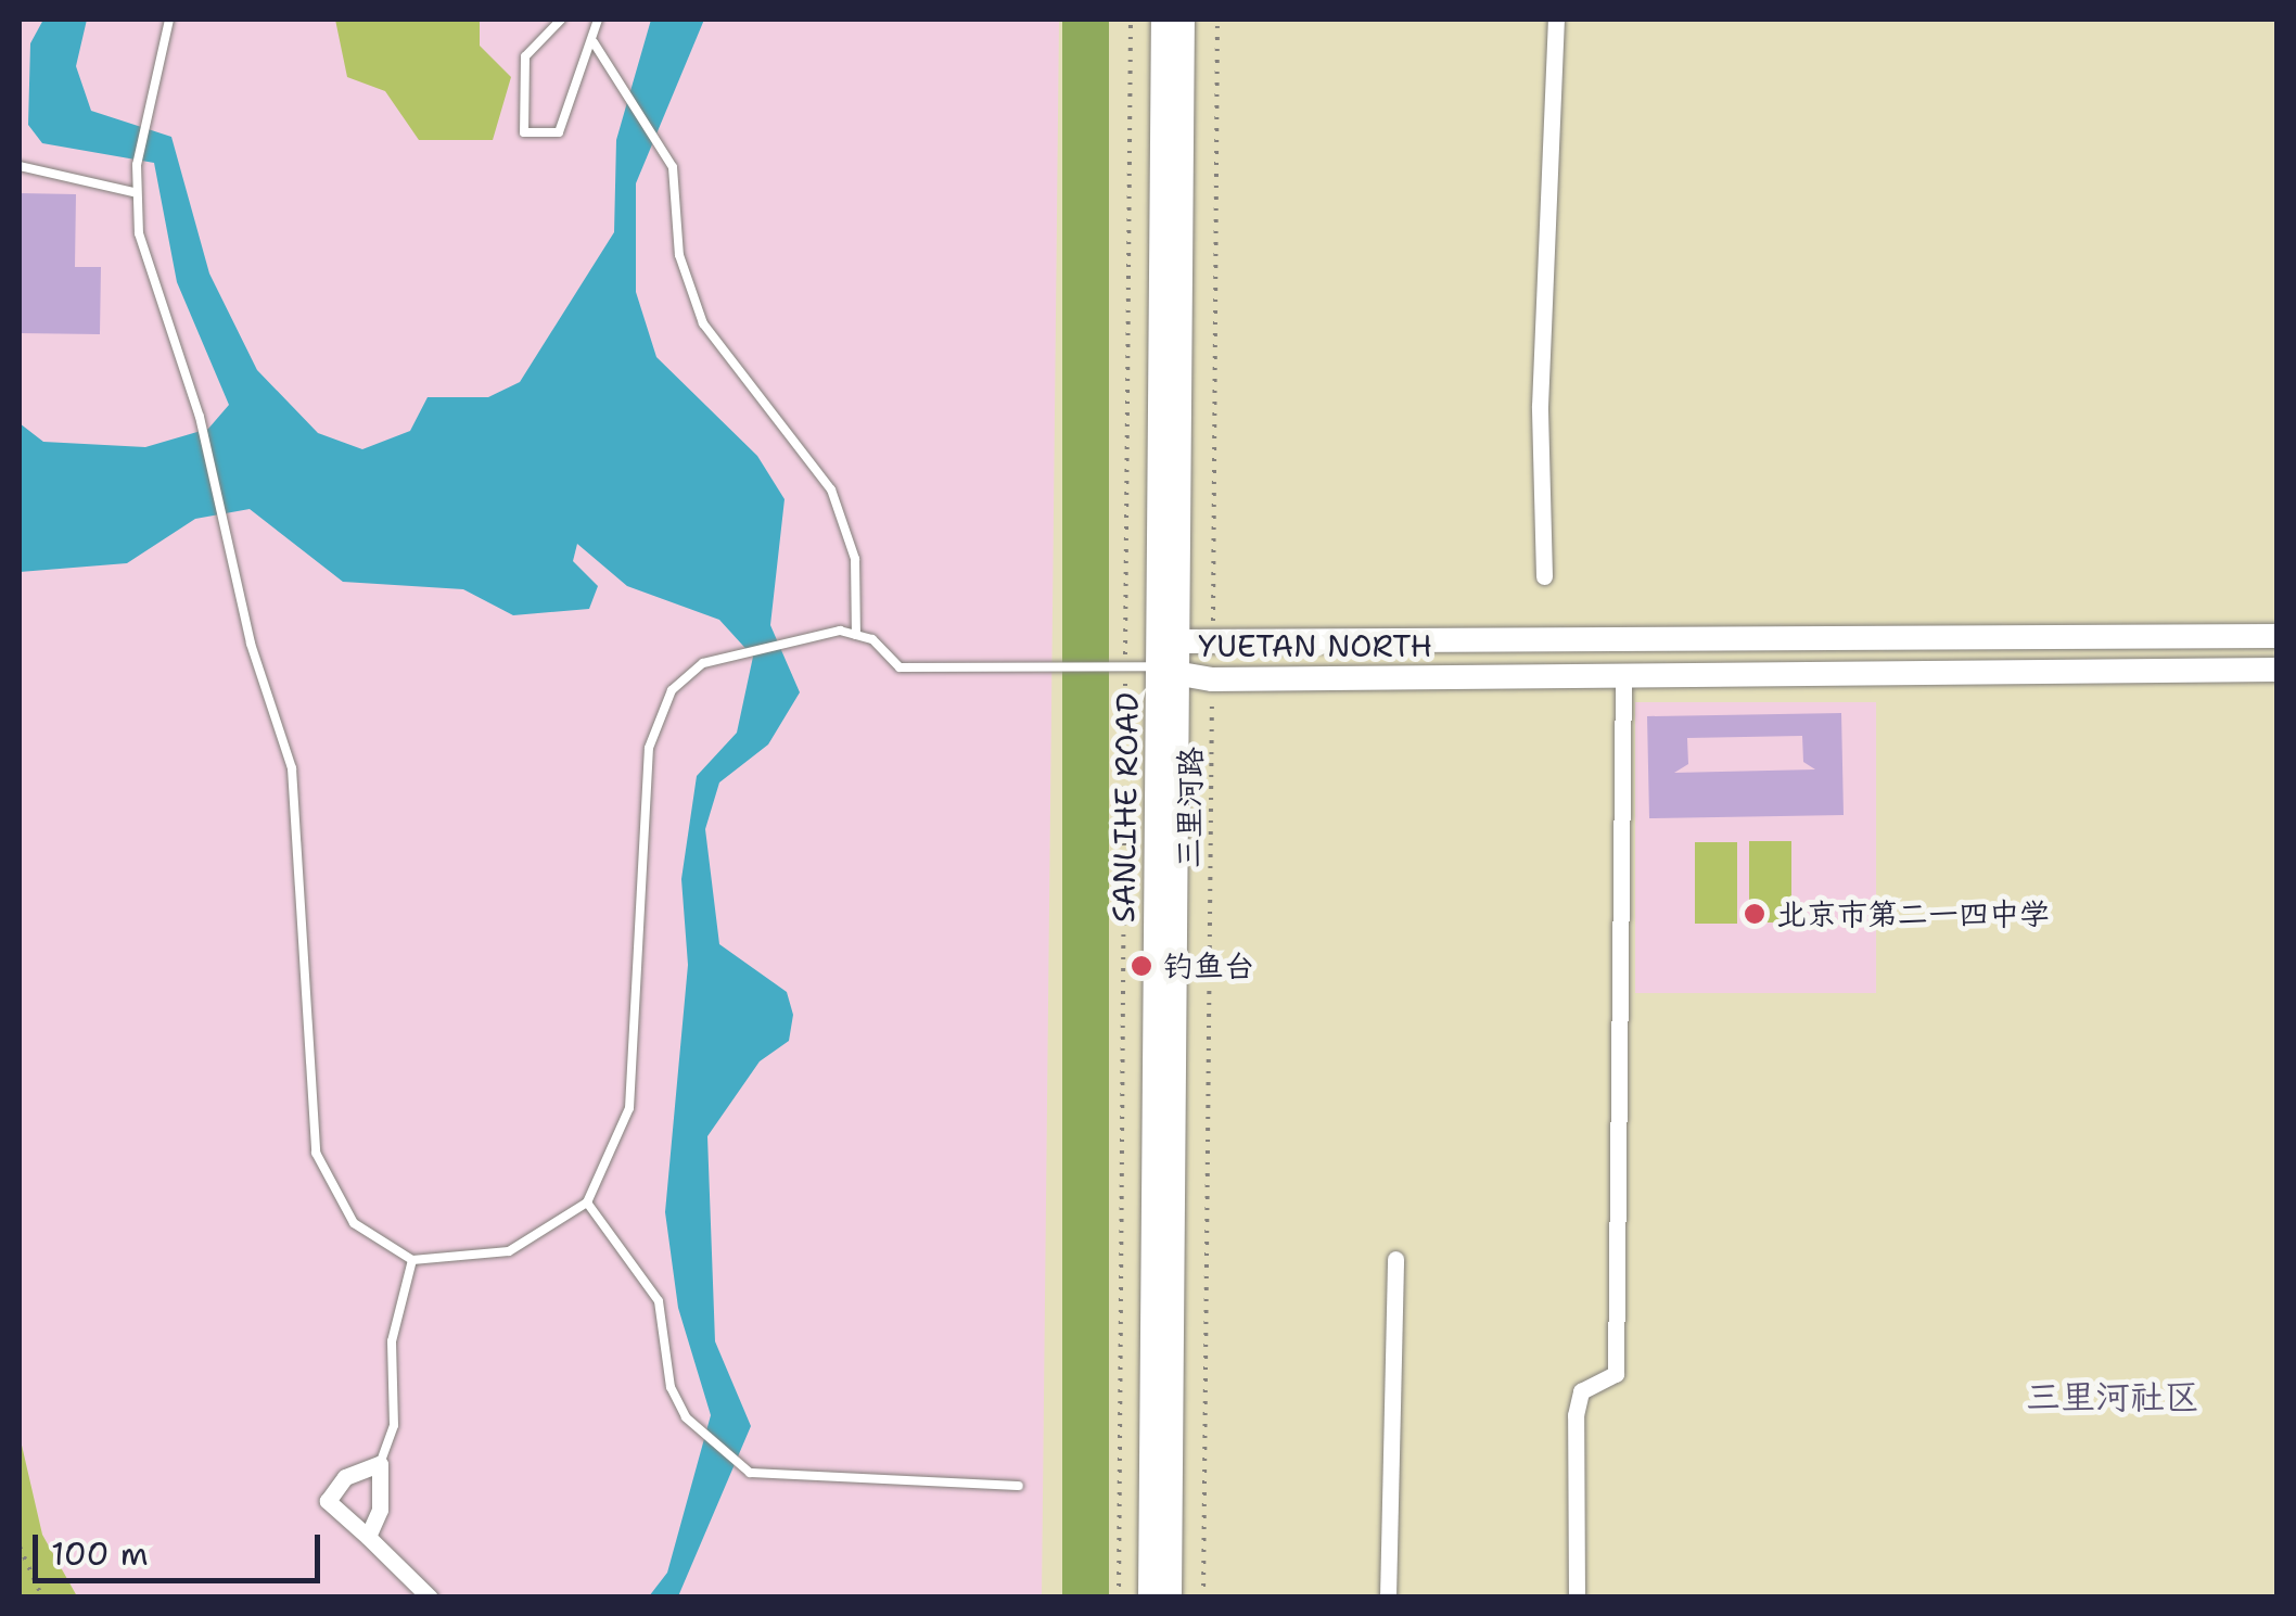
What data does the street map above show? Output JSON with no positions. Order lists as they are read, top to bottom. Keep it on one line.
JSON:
{"streets":{"main road":["YUETAN NORTH","SANLIHE ROAD"],"path":["三里河路"]},"crossings":[["YUETAN NORTH","SANLIHE ROAD"],["YUETAN NORTH","三里河路"]],"districts":["三里河社区"],"places":["北京市第二一四中学","钓鱼台"],"scale_bar":"100 m"}
